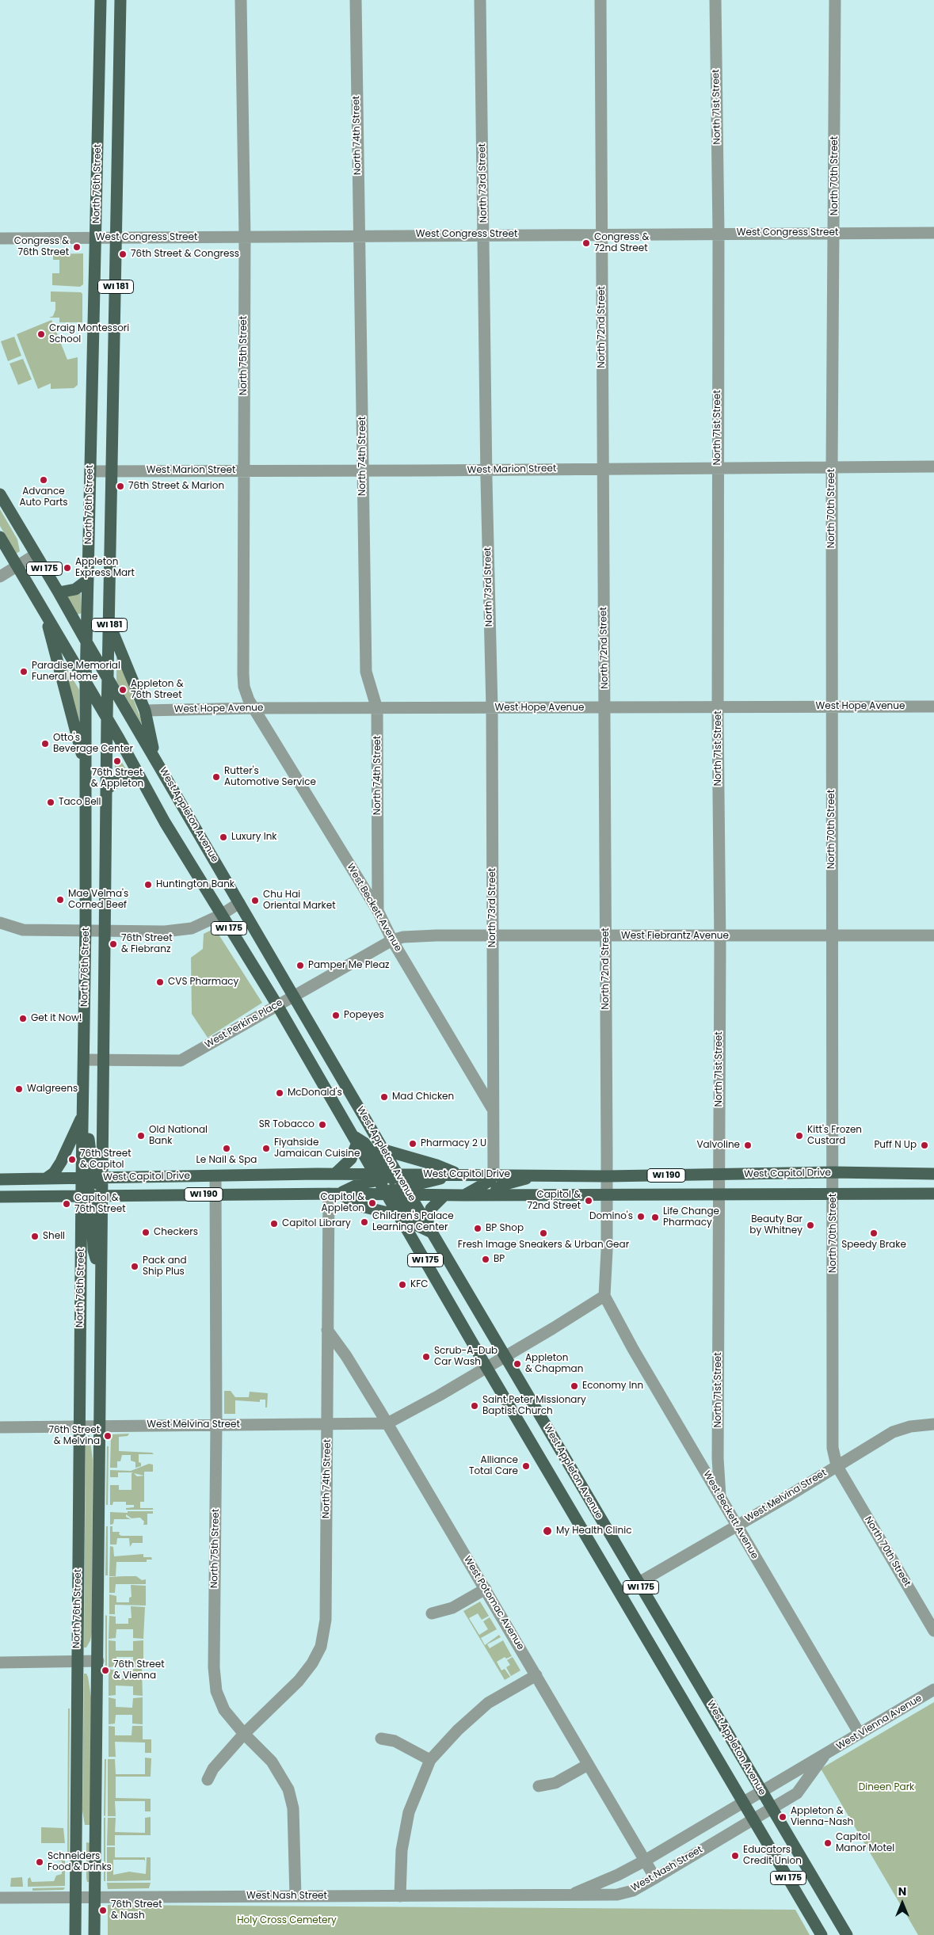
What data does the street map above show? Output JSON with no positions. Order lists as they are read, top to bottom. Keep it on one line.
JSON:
{"streets":{"main road":["North 76th Street","WI 181","WI 175","West Appleton Avenue","West Capitol Drive","WI 190"],"street":["North 71st Street","North 74th Street","North 70th Street","North 73rd Street","West Congress Street","North 72nd Street","North 75th Street","West Marion Street","West Hope Avenue","West Beckett Avenue","West Fiebrantz Avenue","West Perkins Place","West Melvina Street","West Potomac Avenue","West Vienna Avenue","West Nash Street"]},"crossings":[["North 71st Street","West Congress Street"],["North 71st Street","West Marion Street"],["North 71st Street","West Hope Avenue"],["North 71st Street","West Beckett Avenue"],["North 71st Street","West Fiebrantz Avenue"],["North 71st Street","West Capitol Drive"],["North 74th Street","West Congress Street"],["North 74th Street","North 75th Street"],["North 74th Street","West Marion Street"],["North 74th Street","West Hope Avenue"],["North 74th Street","West Beckett Avenue"],["North 74th Street","West Capitol Drive"],["North 74th Street","West Melvina Street"],["North 74th Street","West Potomac Avenue"],["North 70th Street","West Congress Street"],["North 70th Street","West Marion Street"],["North 70th Street","West Hope Avenue"],["North 70th Street","West Fiebrantz Avenue"],["North 70th Street","West Capitol Drive"],["North 70th Street","West Melvina Street"],["North 73rd Street","West Congress Street"],["North 73rd Street","West Marion Street"],["North 73rd Street","West Hope Avenue"],["North 73rd Street","West Beckett Avenue"],["North 73rd Street","West Fiebrantz Avenue"],["North 73rd Street","West Capitol Drive"],["North 76th Street","West Congress Street"],["North 76th Street","West Marion Street"],["North 76th Street","West Appleton Avenue"],["North 76th Street","West Perkins Place"],["North 76th Street","West Capitol Drive"],["North 76th Street","West Melvina Street"],["North 76th Street","West Nash Street"],["West Congress Street","North 72nd Street"],["West Congress Street","North 75th Street"],["North 72nd Street","West Marion Street"],["North 72nd Street","West Hope Avenue"],["North 72nd Street","West Beckett Avenue"],["North 72nd Street","West Fiebrantz Avenue"],["North 72nd Street","West Capitol Drive"],["North 75th Street","West Marion Street"],["North 75th Street","West Hope Avenue"],["North 75th Street","West Beckett Avenue"],["North 75th Street","West Capitol Drive"],["North 75th Street","West Melvina Street"],["North 75th Street","West Nash Street"],["West Hope Avenue","West Beckett Avenue"],["West Appleton Avenue","West Perkins Place"],["West Appleton Avenue","West Capitol Drive"],["West Appleton Avenue","West Melvina Street"],["West Appleton Avenue","West Vienna Avenue"],["West Appleton Avenue","West Nash Street"],["West Beckett Avenue","West Fiebrantz Avenue"],["West Beckett Avenue","West Perkins Place"],["West Beckett Avenue","West Melvina Street"],["West Beckett Avenue","West Vienna Avenue"],["West Fiebrantz Avenue","West Perkins Place"],["West Melvina Street","West Potomac Avenue"],["West Potomac Avenue","West Nash Street"],["West Vienna Avenue","West Nash Street"]],"parks":["Dineen Park","Holy Cross Cemetery"],"places":["Congress & 72nd Street","Congress & 76th Street","76th Street & Congress","Craig Montessori School","Advance Auto Parts","76th Street & Marion","Appleton Express Mart","Paradise Memorial Funeral Home","Appleton & 76th Street","Otto's Beverage Center","76th Street & Appleton","Rutter's Automotive Service","Taco Bell","Luxury Ink","Huntington Bank","Mae Velma's Corned Beef","Chu Hai Oriental Market","76th Street & Fiebranz","Pamper Me Pleaz","CVS Pharmacy","Popeyes","Get it Now!","Walgreens","McDonald's","Mad Chicken","SR Tobacco","Old National Bank","Kitt's Frozen Custard","Pharmacy 2 U","Valvoline","Puff N Up","Le Nail & Spa","Fiyahside Jamaican Cuisine","76th Street & Capitol","Capitol & 72nd Street","Capitol & Appleton","Capitol & 76th Street","Domino's","Life Change Pharmacy","Children's Palace Learning Center","Capitol Library","Beauty Bar by Whitney","BP Shop","Checkers","Fresh Image Sneakers & Urban Gear","Speedy Brake","Shell","BP","Pack and Ship Plus","KFC","Scrub-A-Dub Car Wash","Appleton & Chapman","Economy Inn","Saint Peter Missionary Baptist Church","76th Street & Melvina","Alliance Total Care","My Health Clinic","76th Street & Vienna","Appleton & Vienna-Nash","Capitol Manor Motel","Educators Credit Union","Schneiders Food & Drinks","76th Street & Nash"],"north":"top"}
